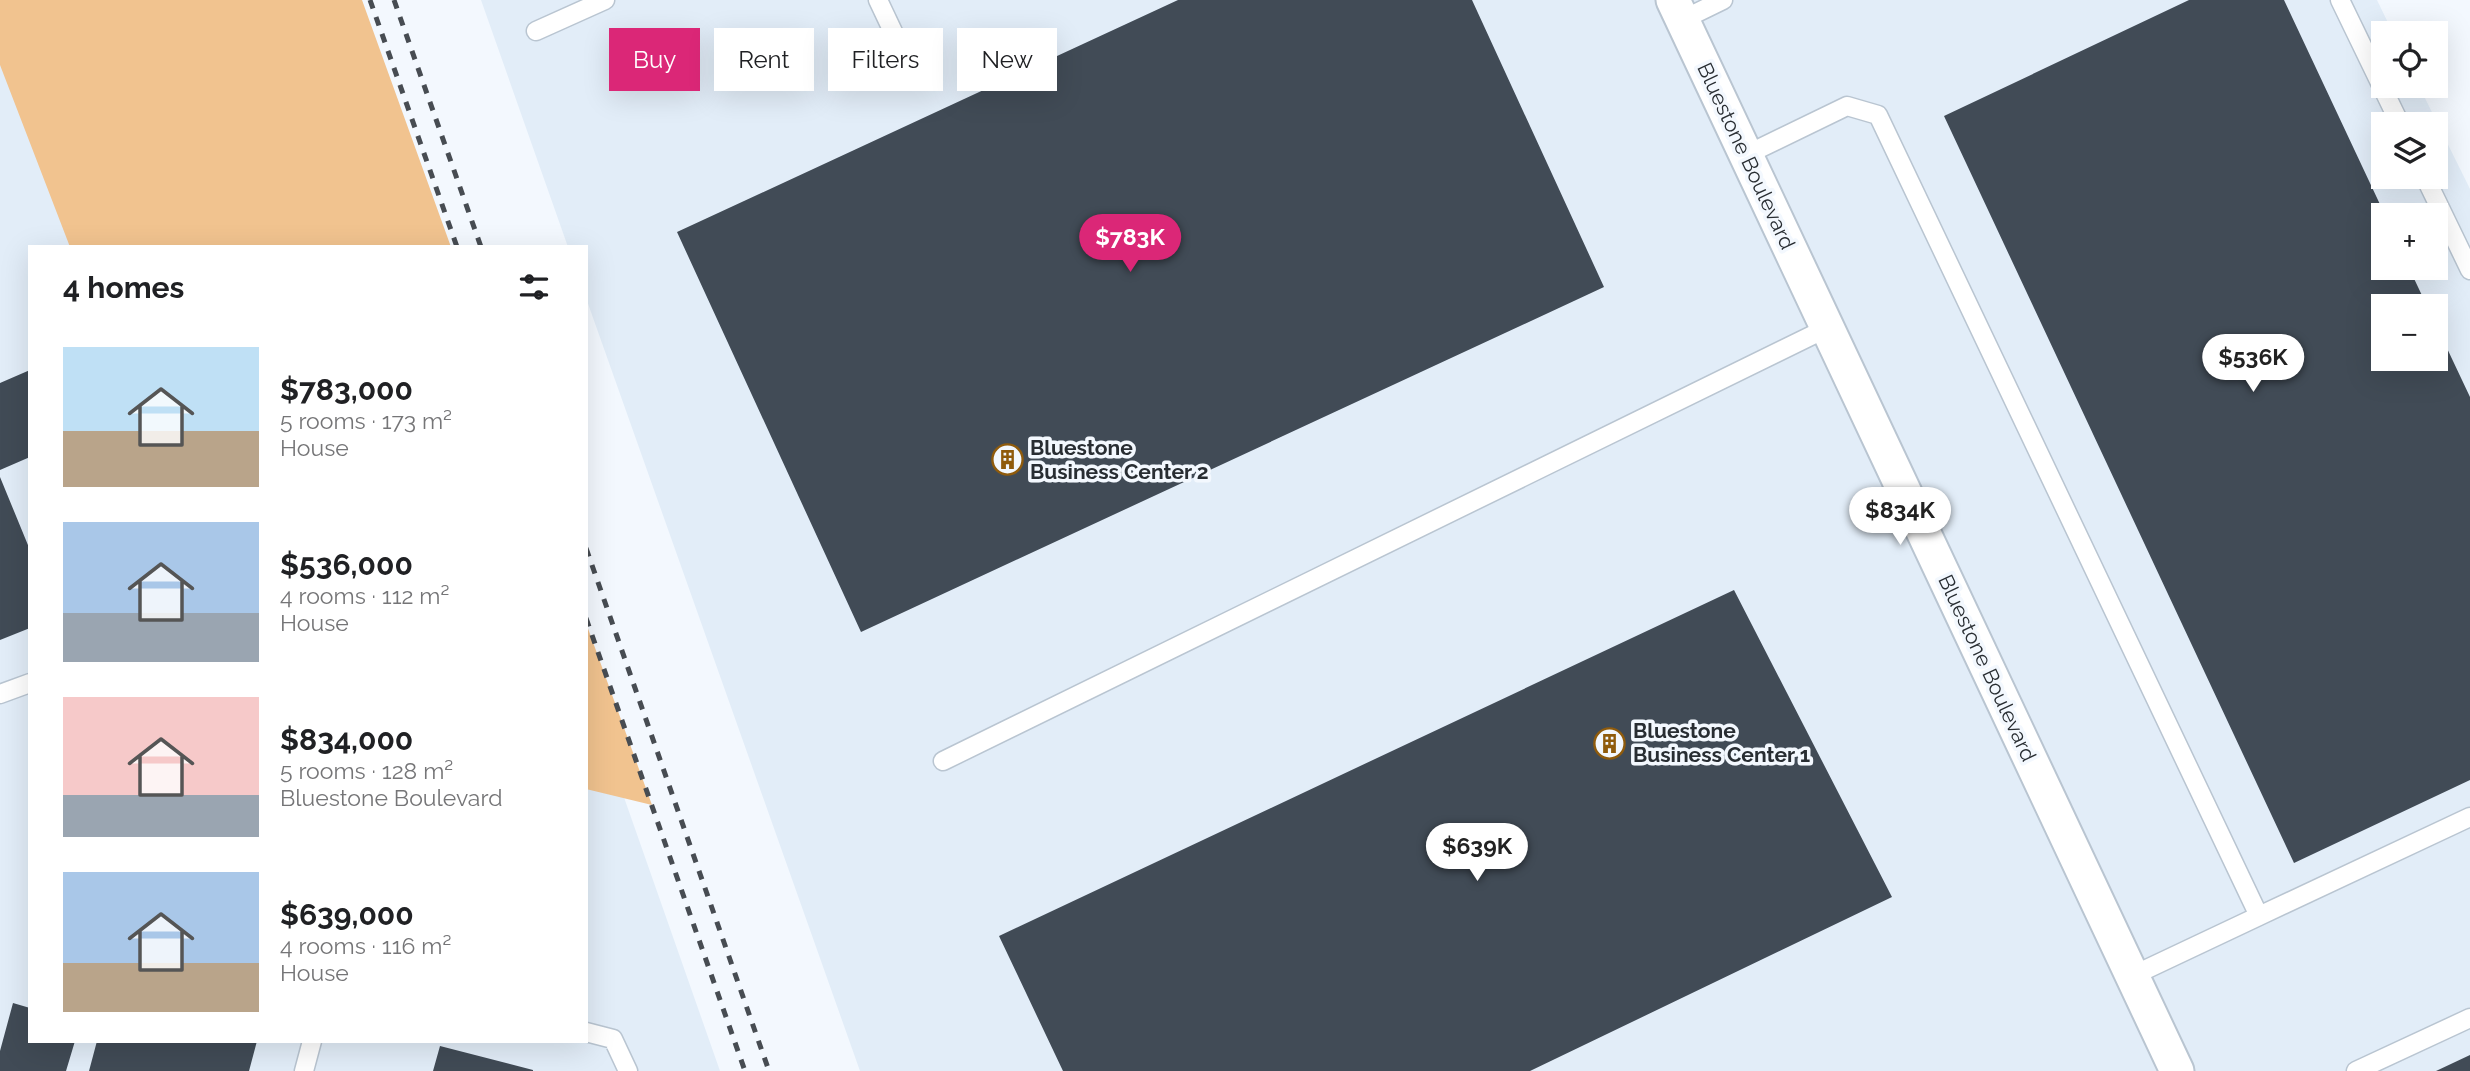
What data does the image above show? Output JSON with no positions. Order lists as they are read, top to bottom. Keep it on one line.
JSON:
{"streets":{"street":["Bluestone Boulevard"]},"places":{"building":["Bluestone Business Center 2","Bluestone Business Center 1"]},"page":{"map_buttons":["+","−"],"chip":["Buy","Rent","Filters","New"],"price":["$783K","$536K","$834K","$639K"],"heading":"4 homes","list":[{"name":"$783,000","note":"5 rooms · 173 m² · House"},{"name":"$536,000","note":"4 rooms · 112 m² · House"},{"name":"$834,000","note":"5 rooms · 128 m² · Bluestone Boulevard"},{"name":"$639,000","note":"4 rooms · 116 m² · House"}]}}
